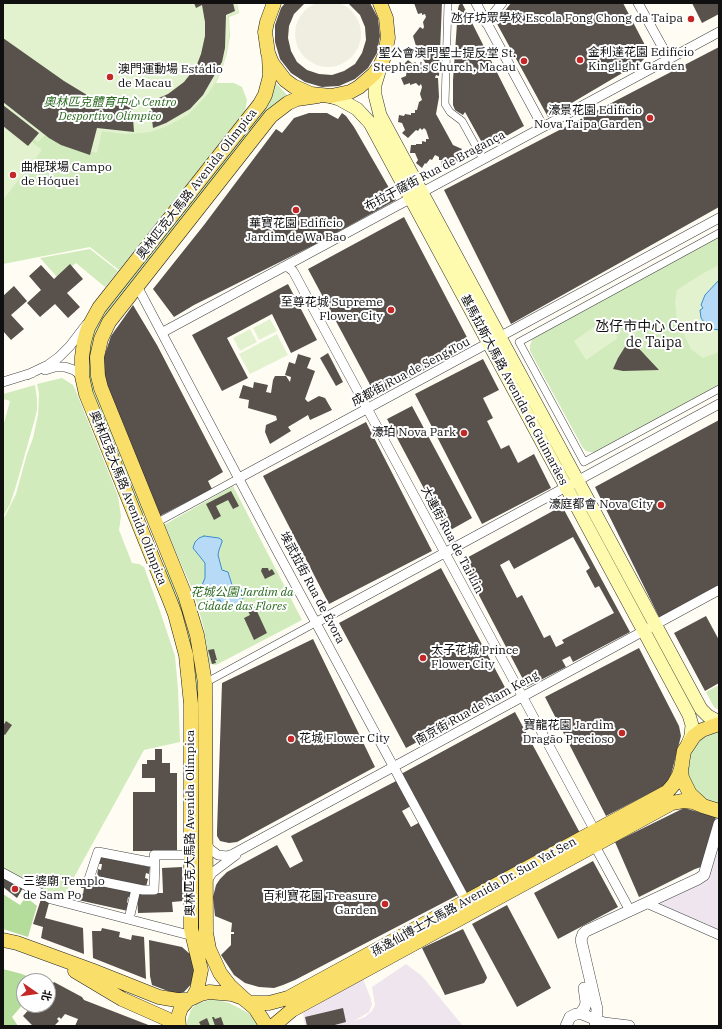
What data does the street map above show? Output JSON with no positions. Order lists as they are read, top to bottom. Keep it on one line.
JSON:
{"streets":{"main road":["奧林匹克大馬路 Avenida Olímpica","基馬拉斯大馬路 Avenida de Guimarães","孫逸仙博士大馬路 Avenida Dr. Sun Yat Sen"],"street":["布拉干薩街 Rua de Bragança","成都街 Rua de Seng Tou","大連街 Rua de Tai Lin","埃武拉街 Rua de Évora","南京街 Rua de Nam Keng"]},"crossings":[["布拉干薩街 Rua de Bragança","基馬拉斯大馬路 Avenida de Guimarães"],["布拉干薩街 Rua de Bragança","埃武拉街 Rua de Évora"],["奧林匹克大馬路 Avenida Olímpica","成都街 Rua de Seng Tou"],["奧林匹克大馬路 Avenida Olímpica","基馬拉斯大馬路 Avenida de Guimarães"],["奧林匹克大馬路 Avenida Olímpica","埃武拉街 Rua de Évora"],["奧林匹克大馬路 Avenida Olímpica","南京街 Rua de Nam Keng"],["奧林匹克大馬路 Avenida Olímpica","孫逸仙博士大馬路 Avenida Dr. Sun Yat Sen"],["成都街 Rua de Seng Tou","基馬拉斯大馬路 Avenida de Guimarães"],["成都街 Rua de Seng Tou","大連街 Rua de Tai Lin"],["成都街 Rua de Seng Tou","埃武拉街 Rua de Évora"],["基馬拉斯大馬路 Avenida de Guimarães","南京街 Rua de Nam Keng"],["大連街 Rua de Tai Lin","南京街 Rua de Nam Keng"],["大連街 Rua de Tai Lin","孫逸仙博士大馬路 Avenida Dr. Sun Yat Sen"],["埃武拉街 Rua de Évora","南京街 Rua de Nam Keng"],["埃武拉街 Rua de Évora","孫逸仙博士大馬路 Avenida Dr. Sun Yat Sen"]],"districts":["氹仔市中心 Centro de Taipa"],"parks":["奧林匹克體育中心 Centro Desportivo Olímpico","花城公園 Jardim da Cidade das Flores"],"places":["氹仔坊眾學校 Escola Fong Chong da Taipa","金利達花園 Edifício Kinglight Garden","聖公會澳門聖士提反堂 St. Stephen's Church, Macau","澳門運動場 Estádio de Macau","濠景花園 Edifício Nova Taipa Garden","曲棍球場 Campo de Hóquei","華寶花園 Edifício Jardim de Wa Bao","至尊花城 Supreme Flower City","濠珀 Nova Park","濠庭都會 Nova City","太子花城 Prince Flower City","寶龍花園 Jardim Dragão Precioso","花城 Flower City","三婆廟 Templo de Sam Po","百利寶花園 Treasure Garden"],"north":"right"}
